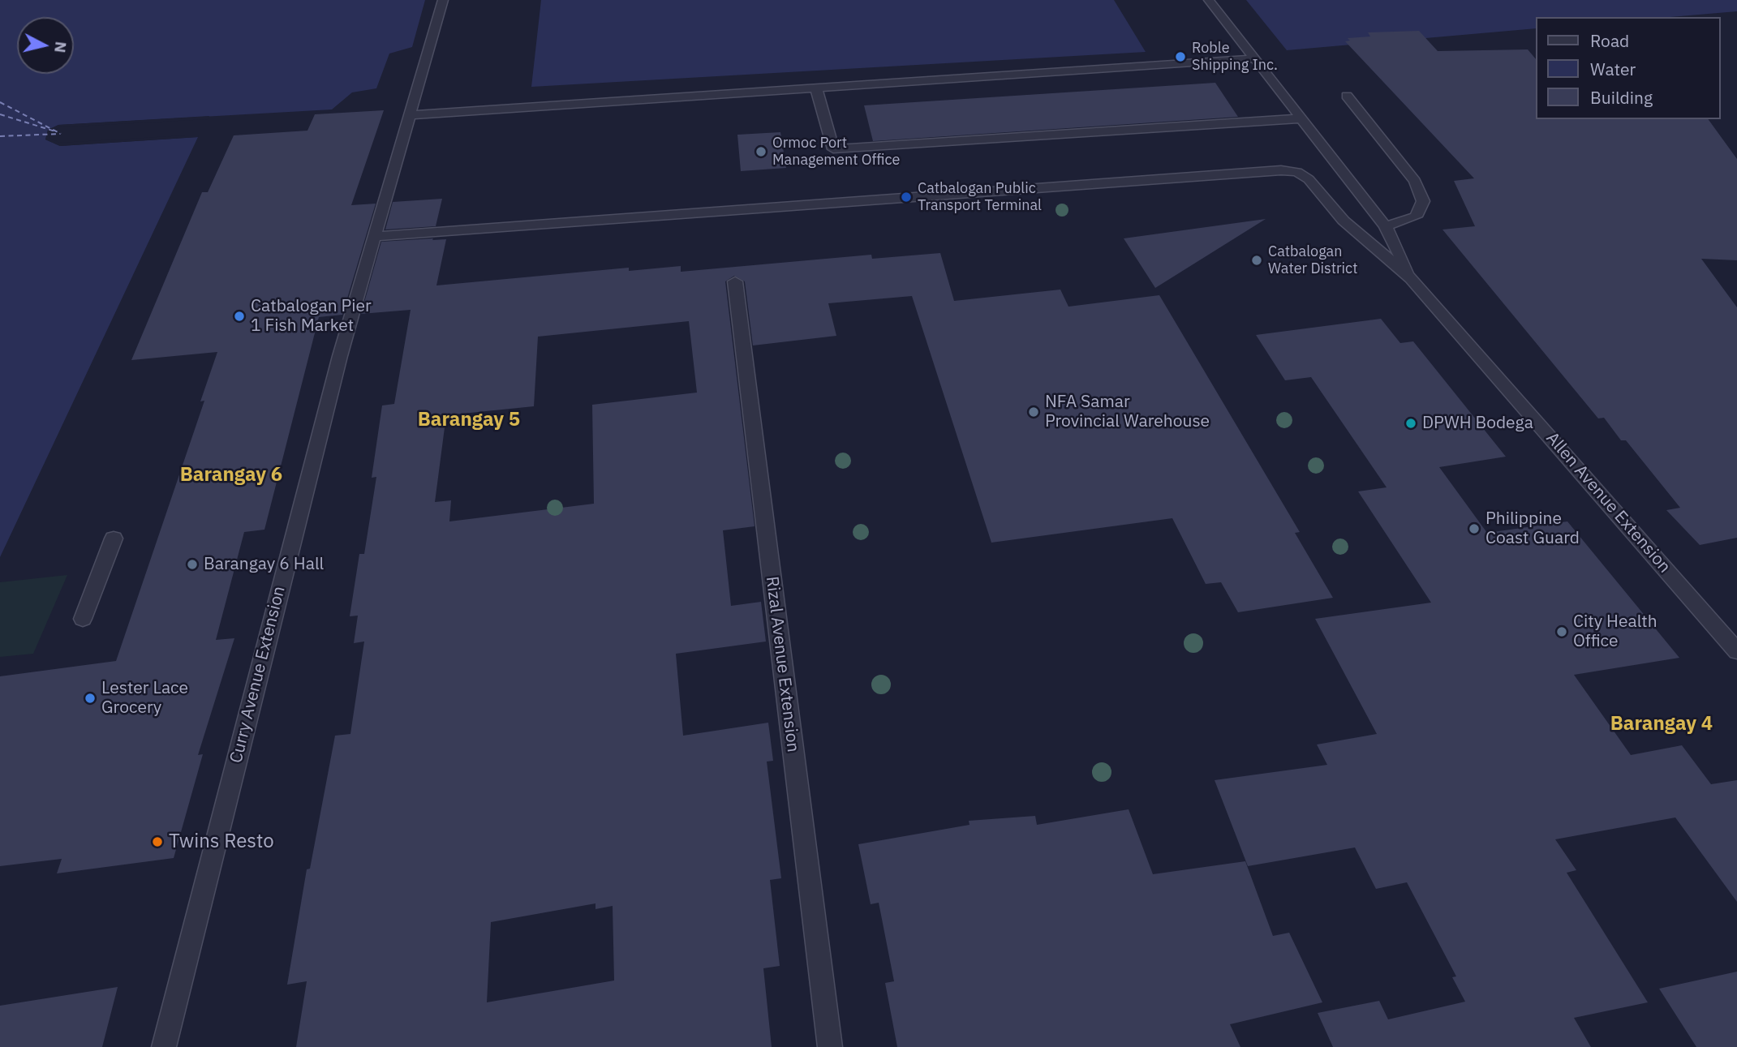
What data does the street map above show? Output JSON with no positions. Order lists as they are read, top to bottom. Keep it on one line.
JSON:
{"streets":{"street":["Allen Avenue Extension","Rizal Avenue Extension","Curry Avenue Extension"]},"districts":["Barangay 5","Barangay 6","Barangay 4"],"places":["Roble Shipping Inc.","Ormoc Port Management Office","Catbalogan Public Transport Terminal","Catbalogan Water District","Catbalogan Pier 1 Fish Market","NFA Samar Provincial Warehouse","DPWH Bodega","Philippine Coast Guard","Barangay 6 Hall","City Health Office","Lester Lace Grocery","Twins Resto"],"legend":["Road","Water","Building"],"north":"right"}
